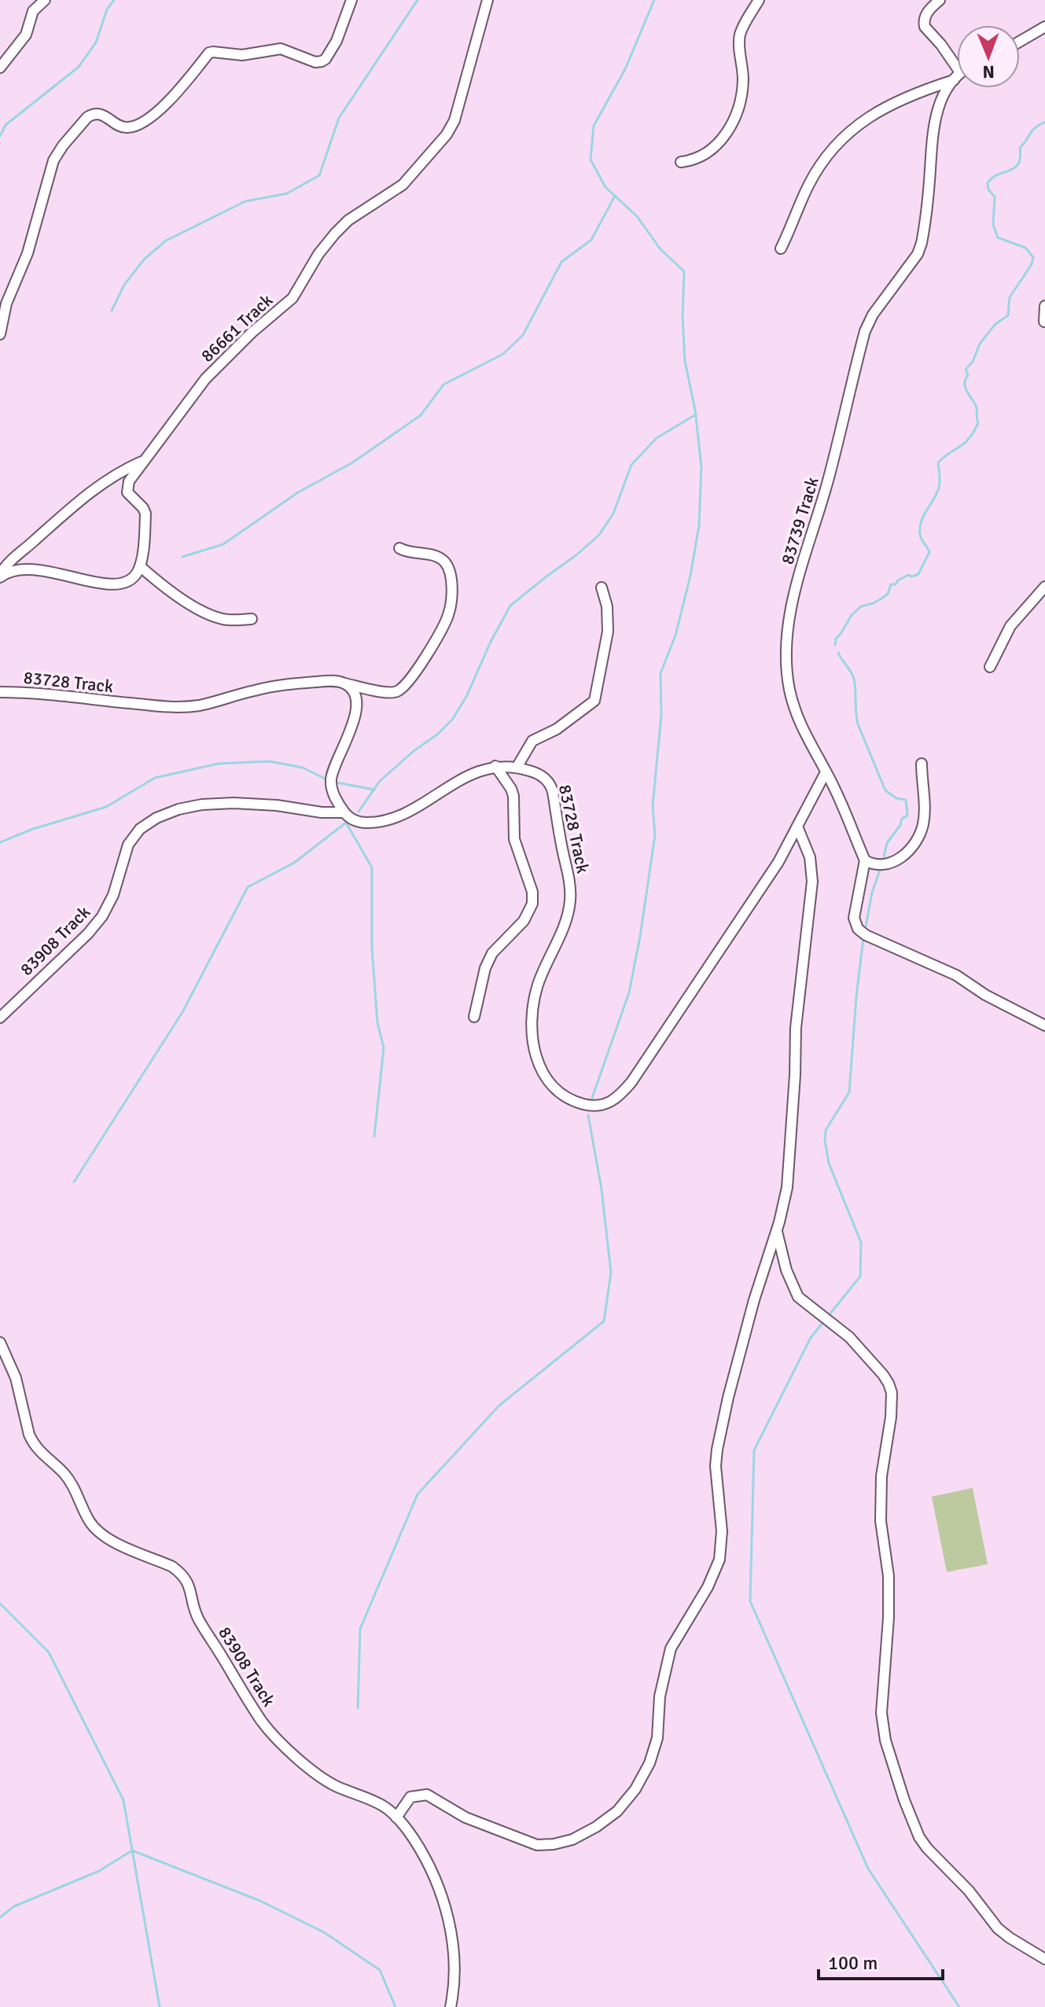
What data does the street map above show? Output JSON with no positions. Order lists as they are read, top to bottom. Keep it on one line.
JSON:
{"streets":{"street":["86661 Track","83739 Track","83728 Track","83908 Track"]},"crossings":[["83739 Track","83728 Track"],["83728 Track","83908 Track"]],"scale_bar":"100 m","north":"bottom"}
